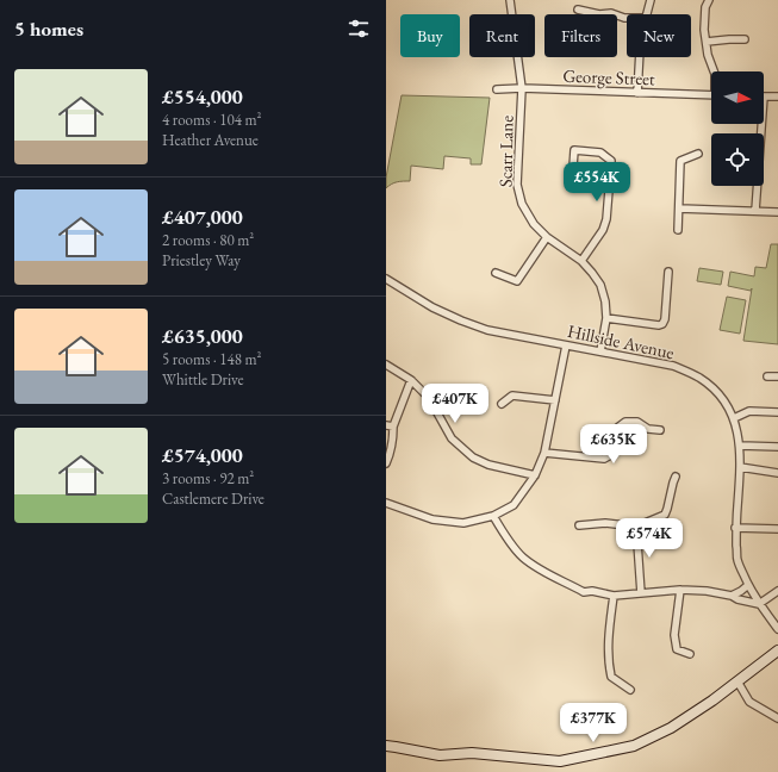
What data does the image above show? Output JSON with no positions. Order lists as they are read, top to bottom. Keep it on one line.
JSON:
{"streets":{"street":["George Street","Scarr Lane","Hillside Avenue"]},"crossings":[["George Street","Scarr Lane"],["Scarr Lane","Hillside Avenue"]],"north":"right","page":{"heading":"5 homes","chip":["Buy","Rent","Filters","New"],"list":[{"name":"£554,000","note":"4 rooms · 104 m² · Heather Avenue"},{"name":"£407,000","note":"2 rooms · 80 m² · Priestley Way"},{"name":"£635,000","note":"5 rooms · 148 m² · Whittle Drive"},{"name":"£574,000","note":"3 rooms · 92 m² · Castlemere Drive"}],"price":["£554K","£407K","£635K","£574K","£377K"]}}
